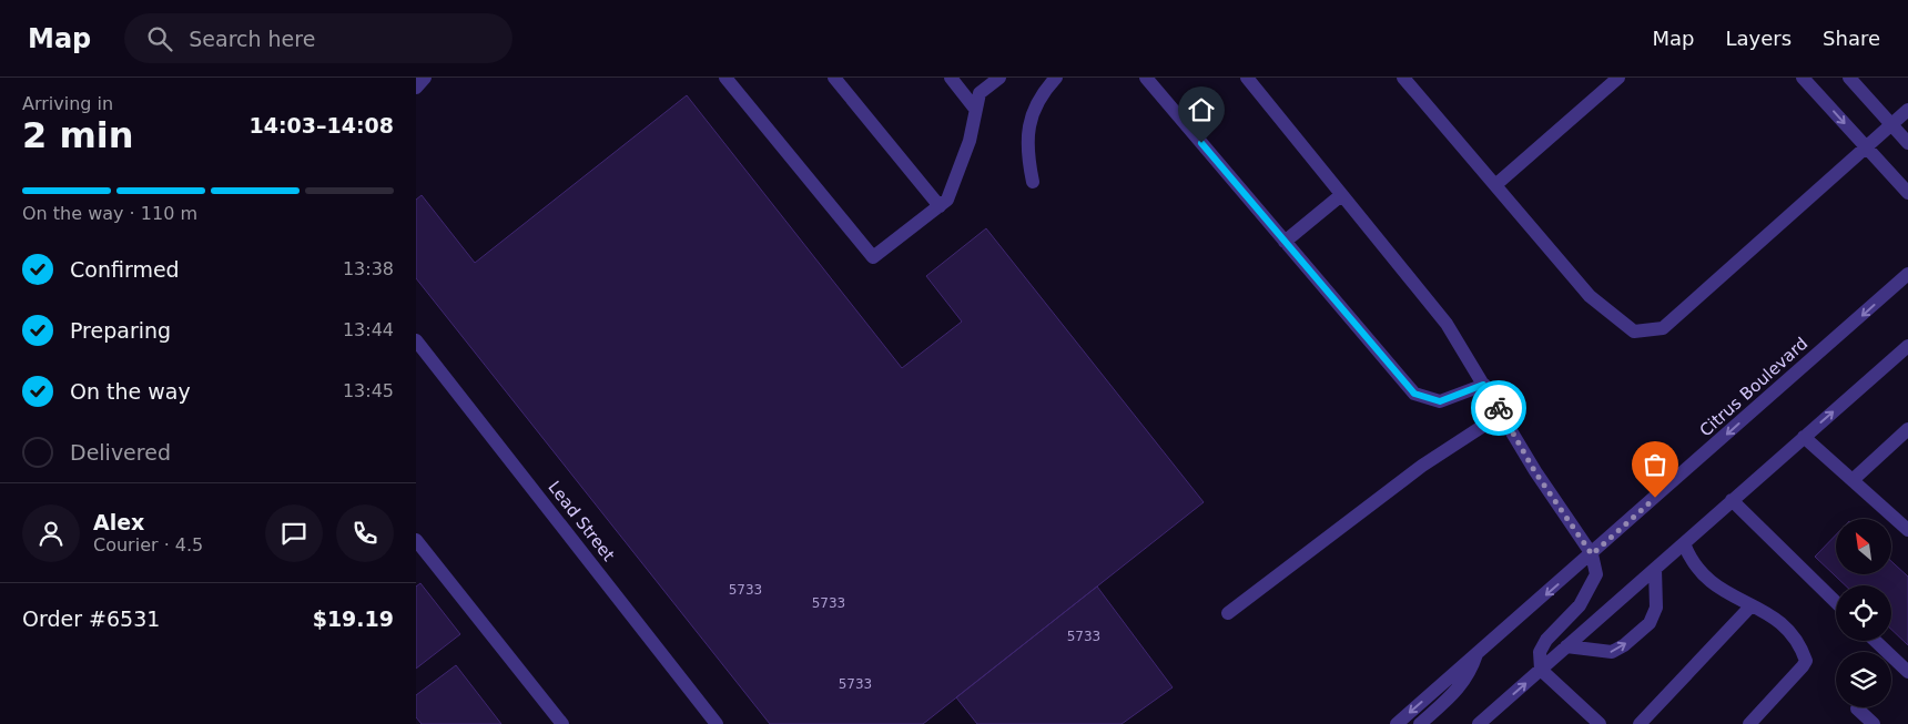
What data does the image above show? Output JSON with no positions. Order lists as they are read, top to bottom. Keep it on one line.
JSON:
{"streets":{"street":["Citrus Boulevard","Lead Street"]},"house_numbers":["5733","5733","5733","5733"],"north":"top left","page":{"header":"Map","search":"Search here","nav":["Map","Layers","Share"],"heading":["2 min","Arriving in","14:03–14:08"],"panel":["Alex","Courier · 4.5","Order #6531","$19.19"],"bar":"On the way · 110 m","list":[["Confirmed","13:38"],["Preparing","13:44"],["On the way","13:45"],"Delivered"]}}
